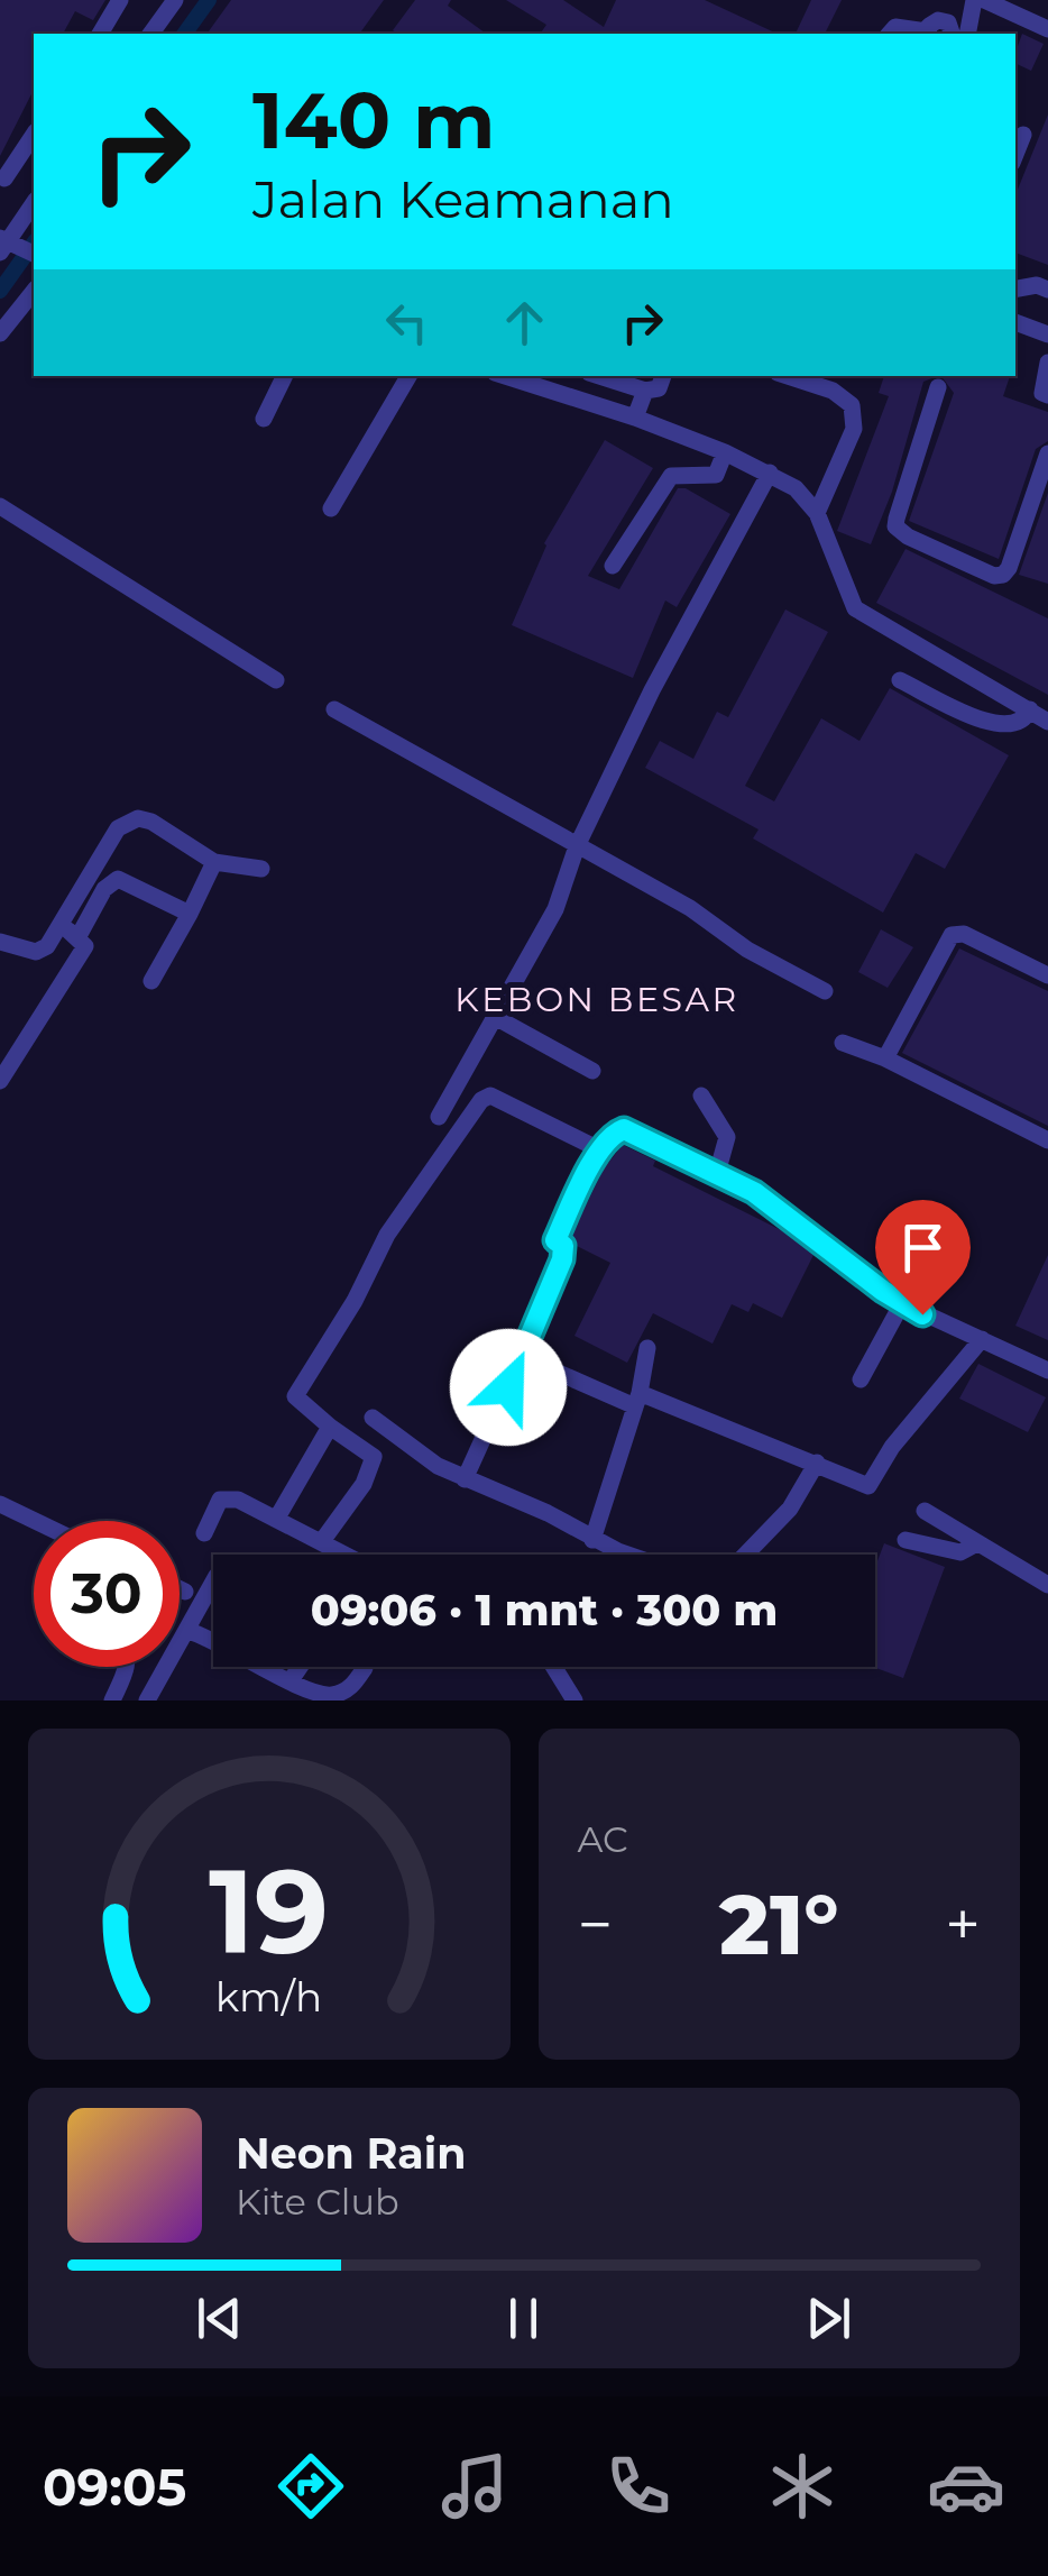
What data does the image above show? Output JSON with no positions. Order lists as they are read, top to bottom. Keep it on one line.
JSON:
{"districts":["KEBON BESAR"],"page":{"turn":["140 m","Jalan Keamanan"],"limit":"30","trip":"09:06 · 1 mnt · 300 m","tile":"AC","heat":["−","21°","+"],"song":["Neon Rain","Kite Club"],"tabs":"09:05","gauge":["19","km/h"]}}
